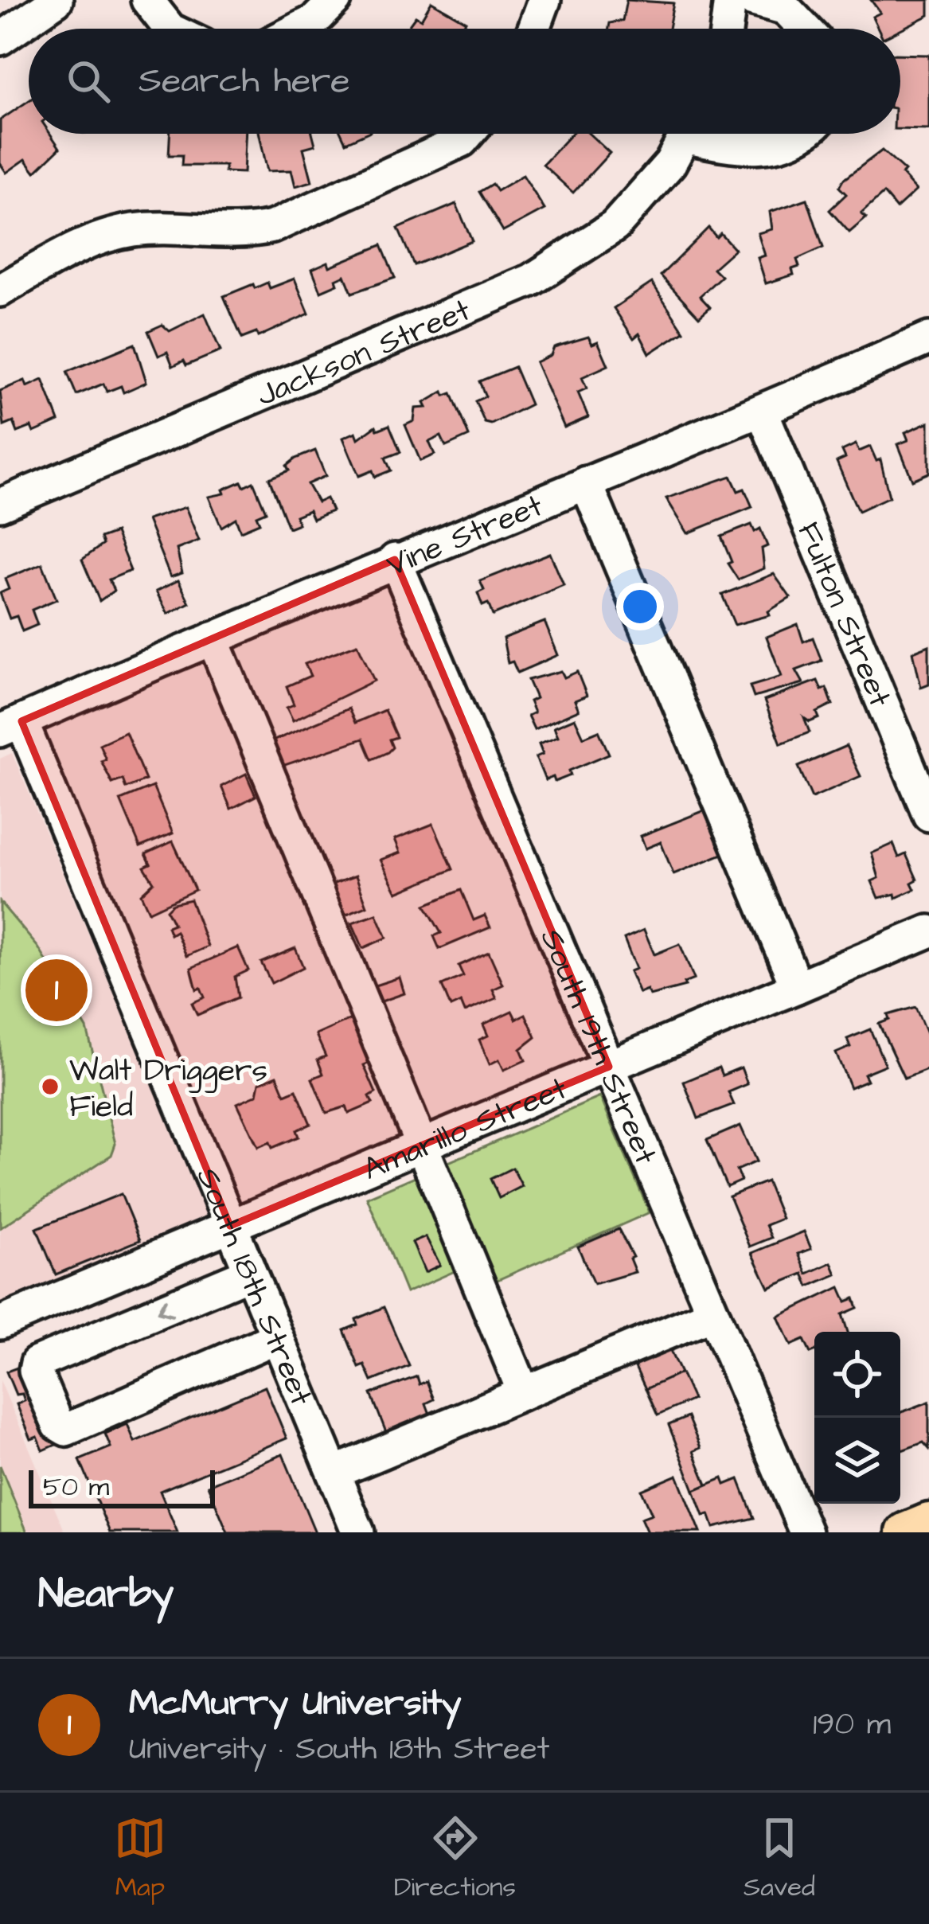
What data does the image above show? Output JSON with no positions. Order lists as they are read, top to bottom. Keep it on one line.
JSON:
{"streets":{"street":["Jackson Street","Vine Street","Fulton Street","South 19th Street","Amarillo Street","South 18th Street"]},"crossings":[["Vine Street","Fulton Street"],["Vine Street","South 19th Street"],["Vine Street","South 18th Street"],["South 19th Street","Amarillo Street"],["Amarillo Street","South 18th Street"]],"places":["Walt Driggers Field"],"scale_bar":"50 m","page":{"search":"Search here","pins":"1","scale":"50 m","heading":"Nearby","list":[{"mark":"1","name":"McMurry University","note":"University · South 18th Street","value":"190 m"}],"nav":["Map","Directions","Saved"]}}
